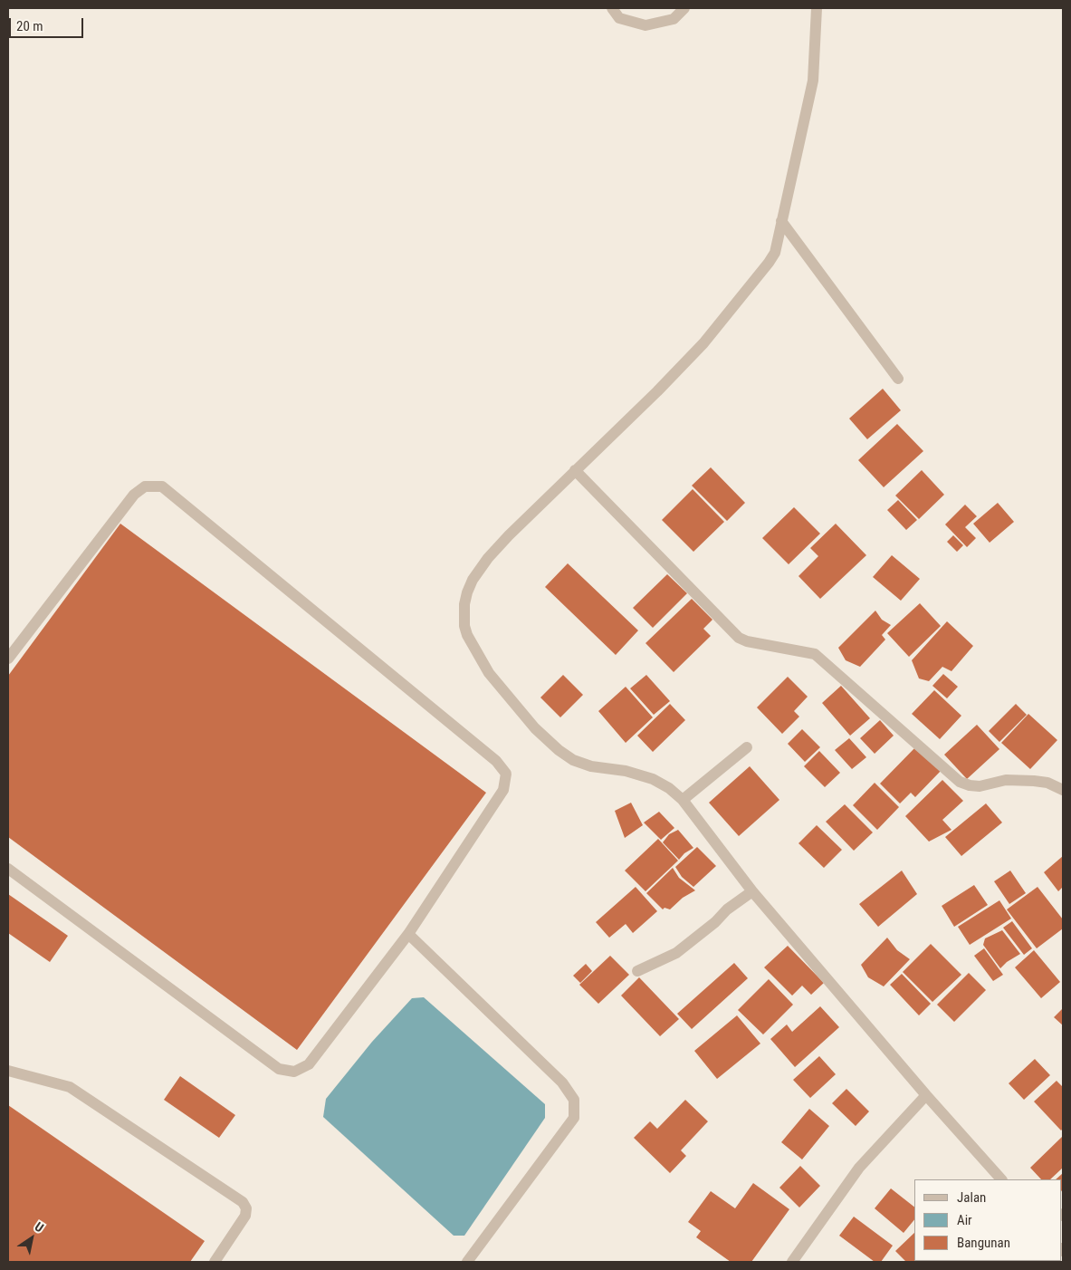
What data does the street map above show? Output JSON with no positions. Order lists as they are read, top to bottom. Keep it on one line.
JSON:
{"legend":["Jalan","Air","Bangunan"],"scale_bar":"20 m","north":"top right"}
